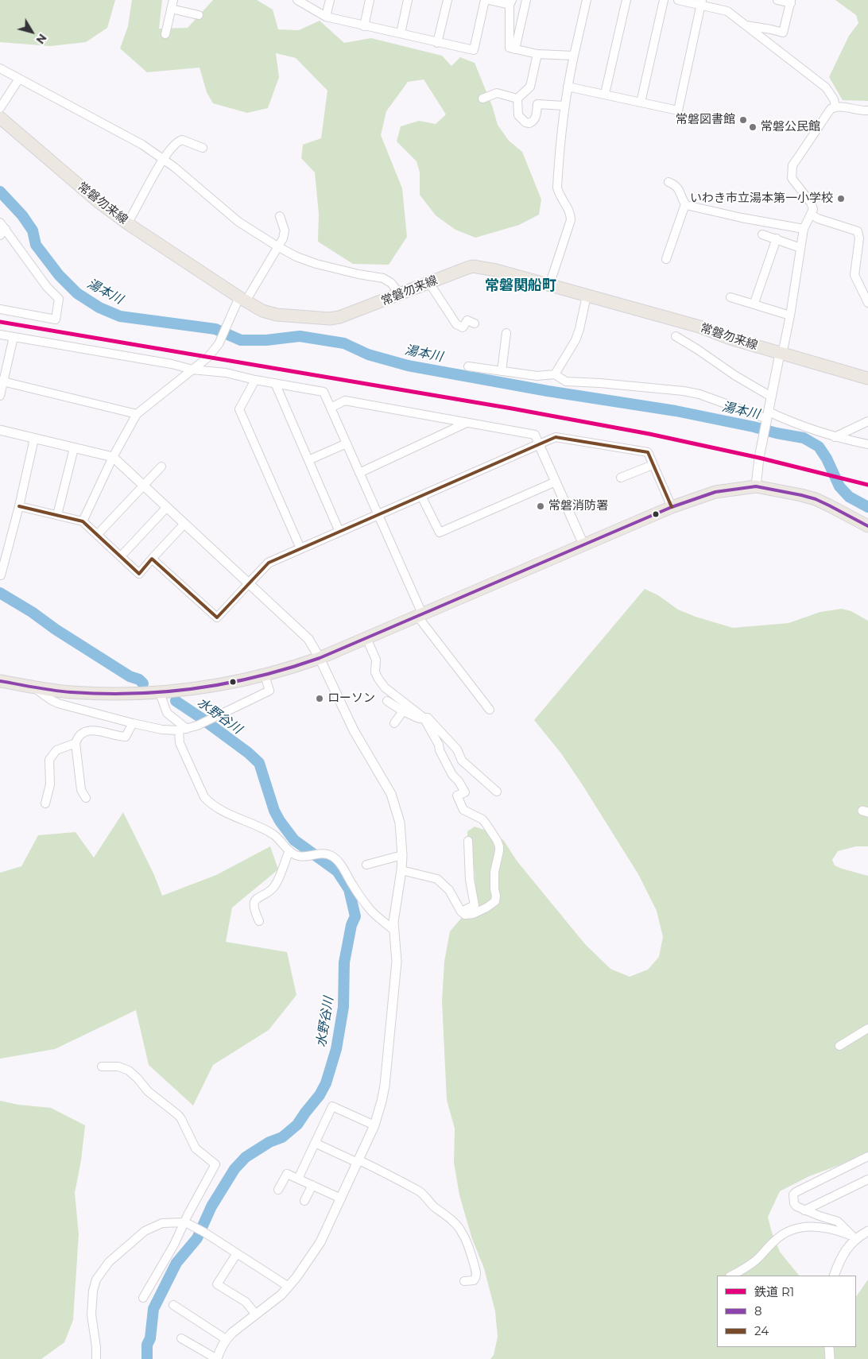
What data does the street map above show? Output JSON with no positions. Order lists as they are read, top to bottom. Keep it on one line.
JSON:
{"streets":{"main road":["常磐勿来線"]},"districts":["常磐関船町"],"water":["湯本川","水野谷川"],"places":["常磐図書館","常磐公民館","いわき市立湯本第一小学校","常磐消防署","ローソン"],"lines":["rail line R1","transit line 24","transit line 8"],"legend":["鉄道 R1","8","24"],"north":"bottom right"}
